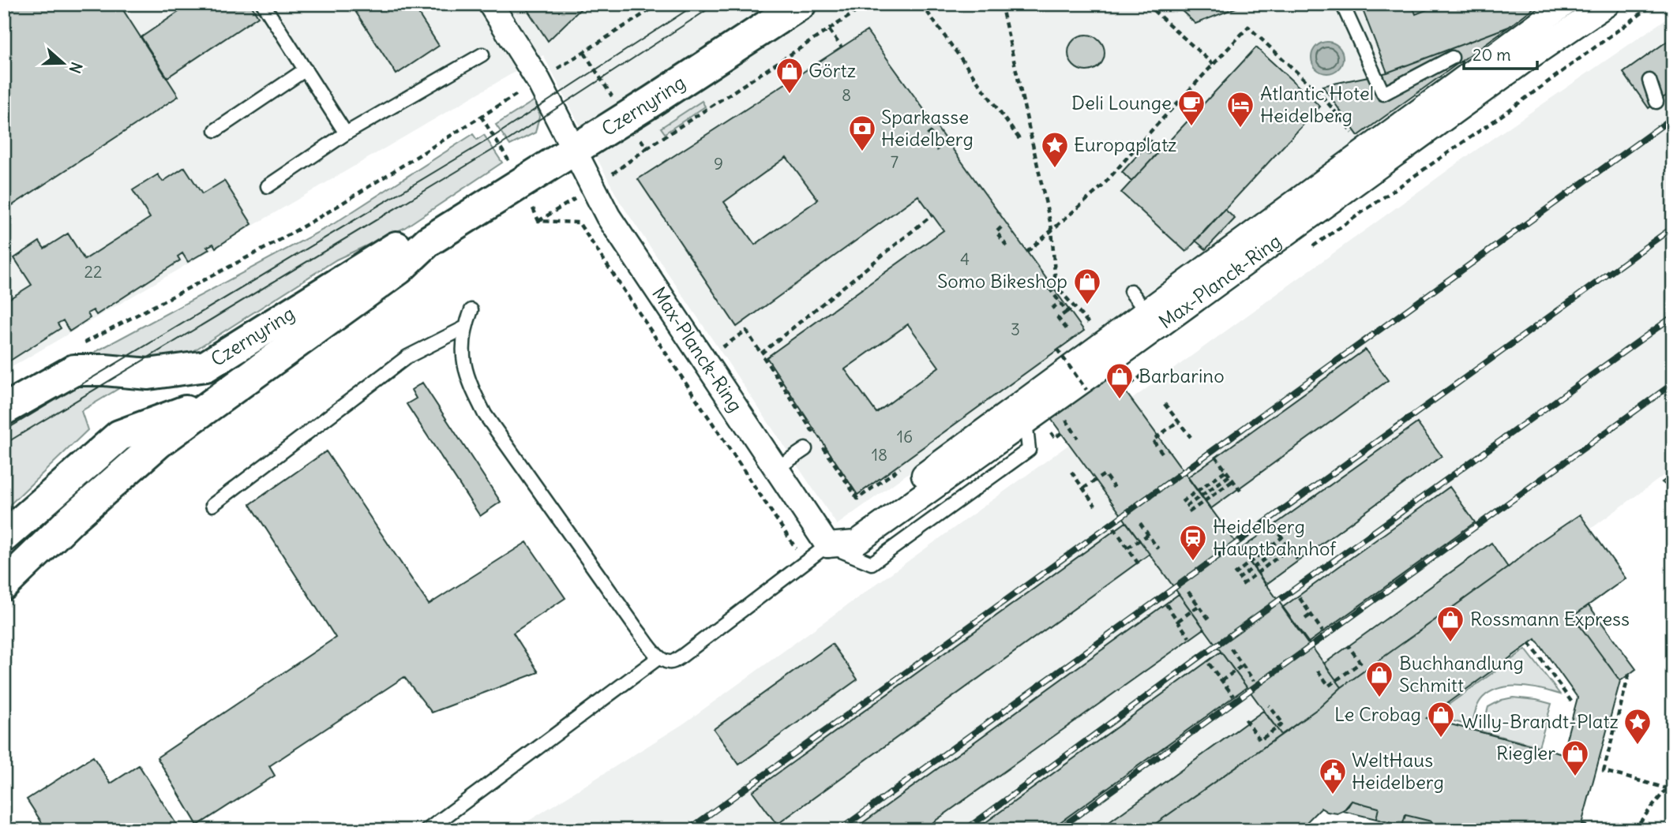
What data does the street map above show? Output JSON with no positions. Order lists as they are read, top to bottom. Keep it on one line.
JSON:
{"streets":{"main road":["Czernyring"],"street":["Max-Planck-Ring"]},"crossings":[["Czernyring","Max-Planck-Ring"]],"places":{"shop":["Görtz","Somo Bikeshop","Barbarino","Rossmann Express","Buchhandlung Schmitt","Le Crobag","Riegler"],"cafe":["Deli Lounge"],"hotel":["Atlantic Hotel Heidelberg"],"bank":["Sparkasse Heidelberg"],"place":["Europaplatz","Willy-Brandt-Platz"],"station":["Heidelberg Hauptbahnhof"],"public building":["WeltHaus Heidelberg"]},"house_numbers":["8","7","9","4","22","3","16","18"],"scale_bar":"20 m","north":"right"}
